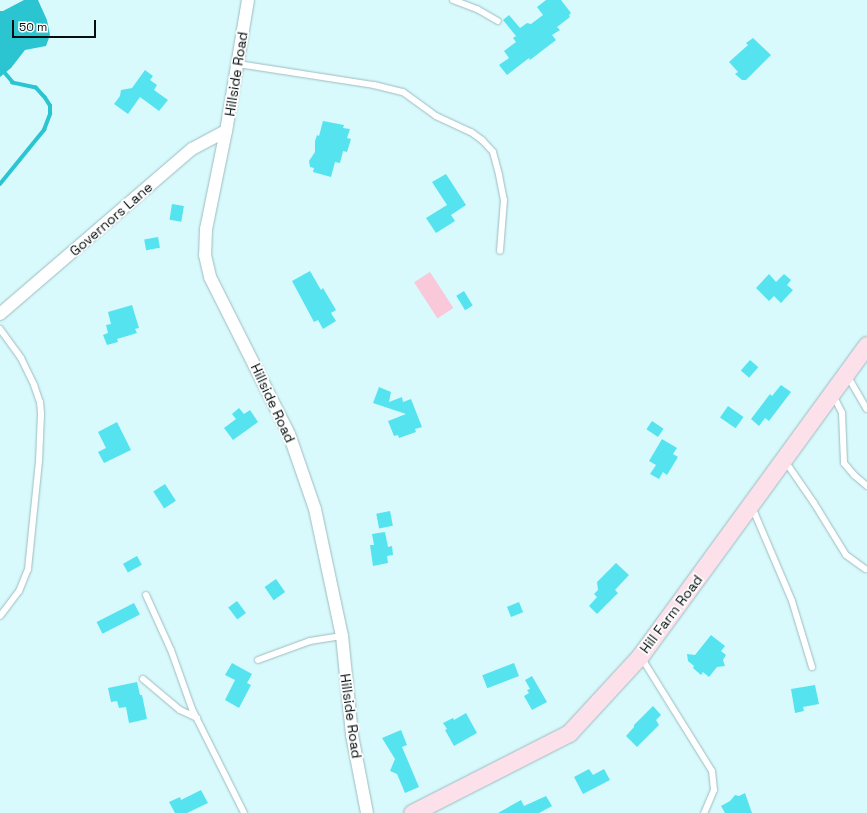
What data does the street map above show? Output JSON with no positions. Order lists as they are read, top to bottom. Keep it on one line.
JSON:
{"streets":{"main road":["Hill Farm Road"],"street":["Hillside Road","Governors Lane"]},"crossings":[["Hillside Road","Governors Lane"]],"scale_bar":"50 m"}
